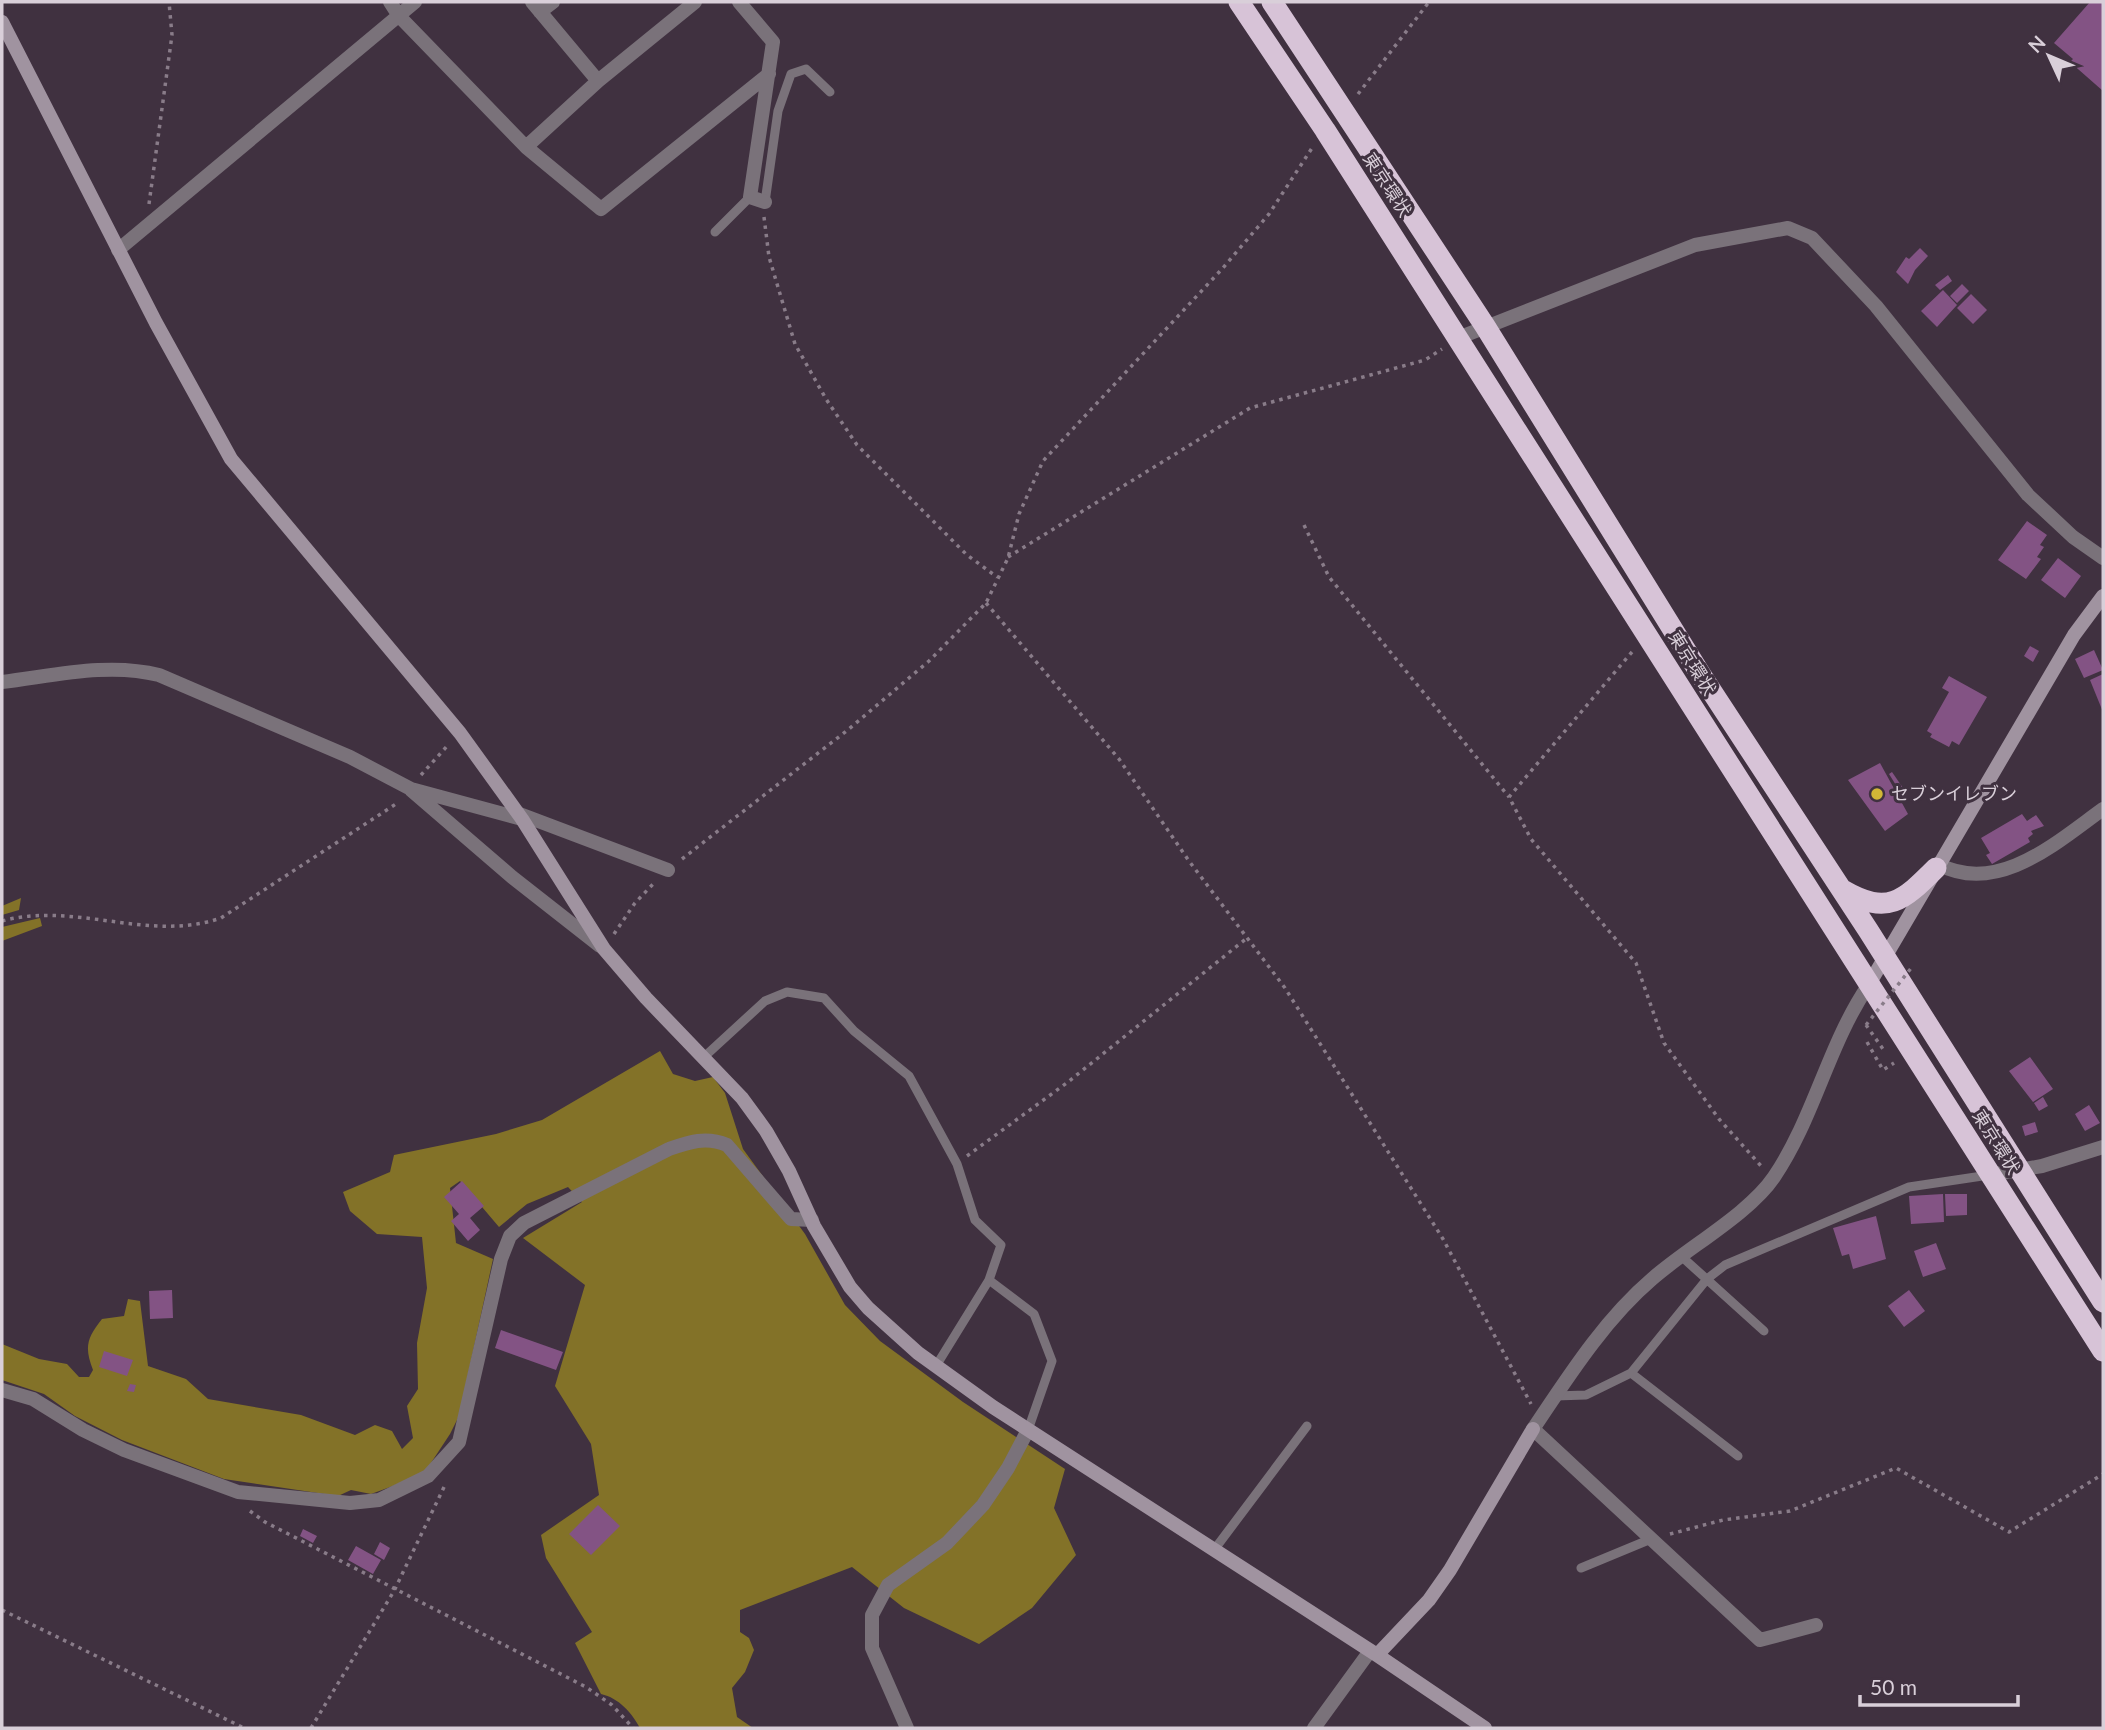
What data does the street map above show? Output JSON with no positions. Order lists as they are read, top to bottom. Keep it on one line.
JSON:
{"streets":{"highway":["東京環状"]},"places":["セブンイレブン"],"scale_bar":"50 m","north":"top left"}
